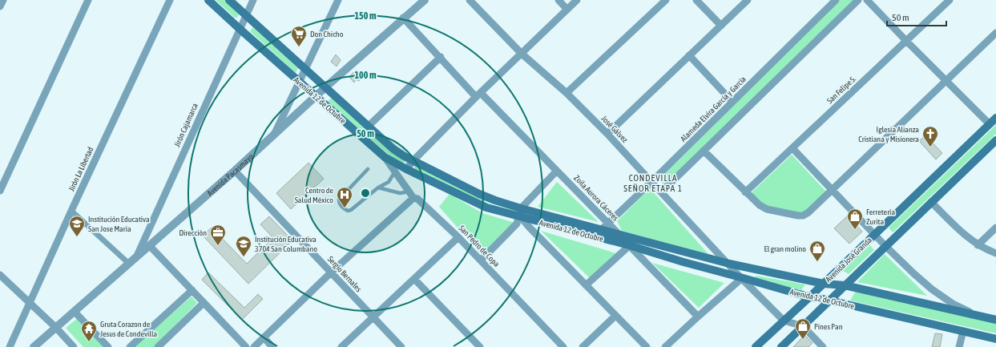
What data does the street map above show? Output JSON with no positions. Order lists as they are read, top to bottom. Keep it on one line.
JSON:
{"streets":{"main road":["Avenida 12 de Octubre","Avenida José Granda"],"street":["San Felipe S.","Alameda Elvira García y García","Jirón Cajamarca","José Gálvez","Jirón La Libertad","Avenida Pacasmayo","Zoila Aurora Cáceres","San Pedro de Copa","Sergio Bernales"]},"crossings":[["Avenida 12 de Octubre","Alameda Elvira García y García"],["Avenida 12 de Octubre","Jirón Cajamarca"],["Avenida 12 de Octubre","José Gálvez"],["Avenida 12 de Octubre","Avenida Pacasmayo"],["Avenida 12 de Octubre","Zoila Aurora Cáceres"],["Avenida 12 de Octubre","San Pedro de Copa"],["Avenida 12 de Octubre","Avenida José Granda"],["Alameda Elvira García y García","José Gálvez"],["Alameda Elvira García y García","Zoila Aurora Cáceres"],["Jirón Cajamarca","Avenida Pacasmayo"],["José Gálvez","Avenida José Granda"],["Avenida Pacasmayo","Zoila Aurora Cáceres"],["Avenida Pacasmayo","Sergio Bernales"]],"districts":["CONDEVILLA SEÑOR ETAPA 1"],"places":{"supermarket":["Don Chicho"],"church":["Iglesia Alianza Cristiana y Misionera"],"hospital":["Centro de Salud México"],"shop":["Ferretería Zurita","El gran molino","Pines Pan"],"school or university":["Institución Educativa San Jose Maria","Institución Educativa 3704 San Columbano"],"office":["Dirección"],"temple":["Gruta Corazon de Jesus de Condevilla"]},"scale_bar":"50 m","rings":["150 m","100 m","50 m"]}
